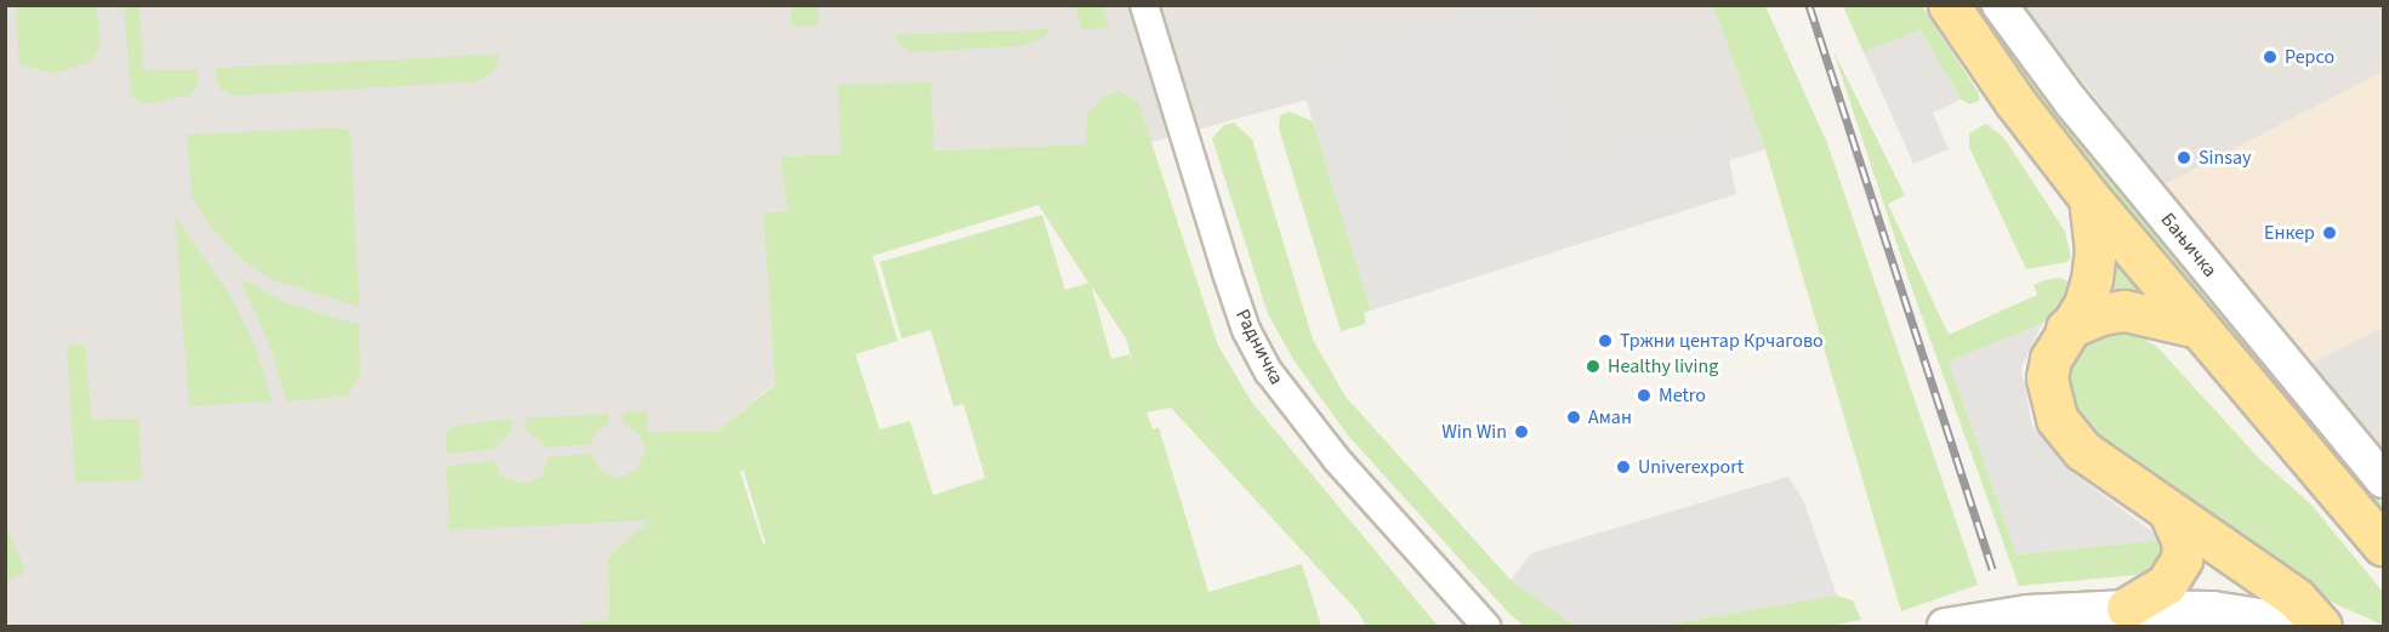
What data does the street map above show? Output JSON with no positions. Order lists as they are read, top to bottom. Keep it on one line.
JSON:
{"streets":{"street":["Бањичка","Радничка"]},"places":["Pepco","Sinsay","Енкер","Тржни центар Крчагово","Healthy living","Metro","Аман","Win Win","Univerexport"]}
